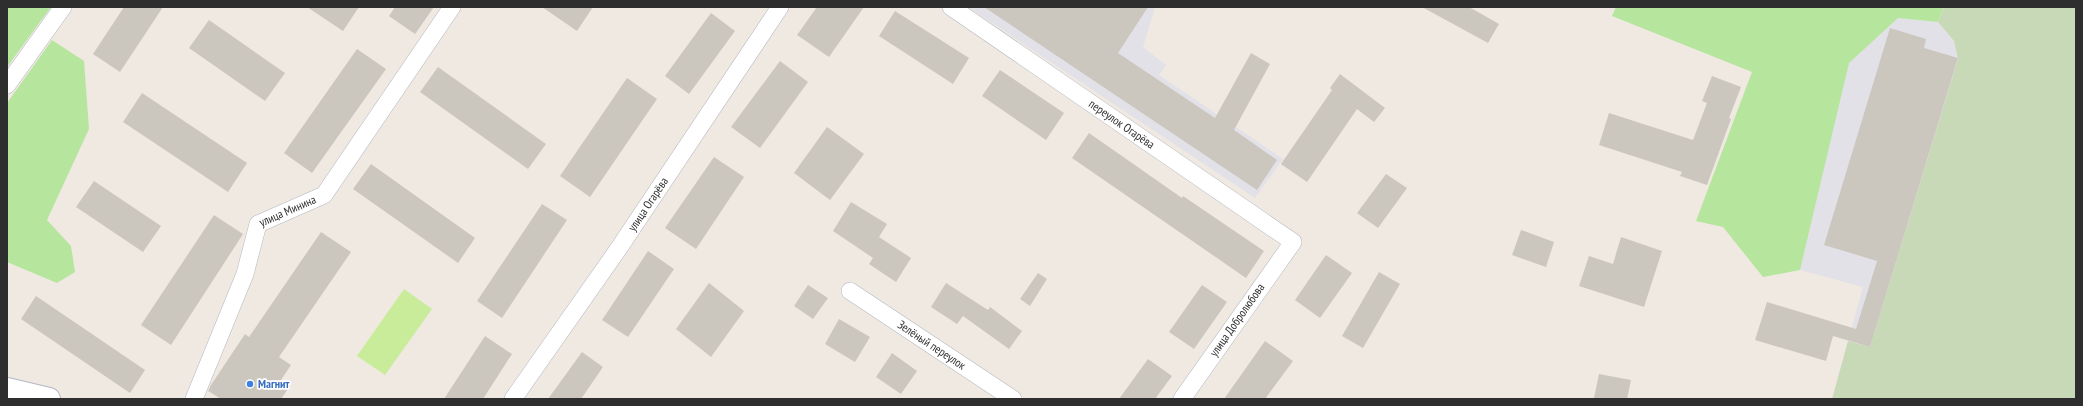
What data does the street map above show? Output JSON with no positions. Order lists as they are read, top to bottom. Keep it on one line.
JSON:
{"streets":{"street":["переулок Огарёва","улица Огарёва","улица Минина","улица Добролюбова","Зелёный переулок"]},"crossings":[["переулок Огарёва","улица Добролюбова"]],"places":["Магнит"]}
